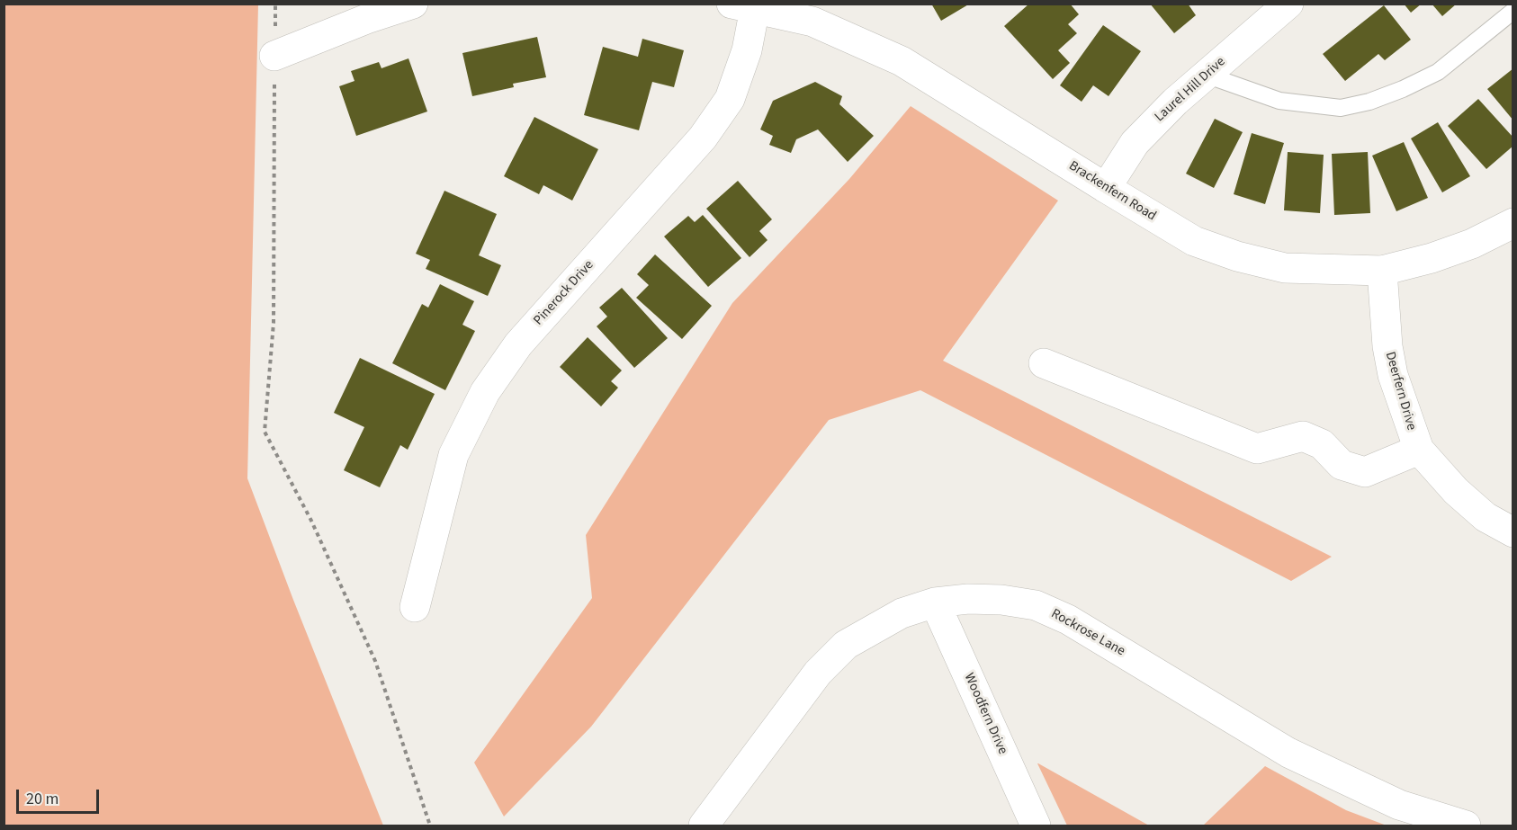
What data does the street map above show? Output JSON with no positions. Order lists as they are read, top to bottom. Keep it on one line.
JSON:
{"streets":{"street":["Laurel Hill Drive","Brackenfern Road","Pinerock Drive","Deerfern Drive","Rockrose Lane","Woodfern Drive"]},"crossings":[["Laurel Hill Drive","Brackenfern Road"],["Brackenfern Road","Pinerock Drive"],["Brackenfern Road","Deerfern Drive"],["Rockrose Lane","Woodfern Drive"]],"scale_bar":"20 m"}
